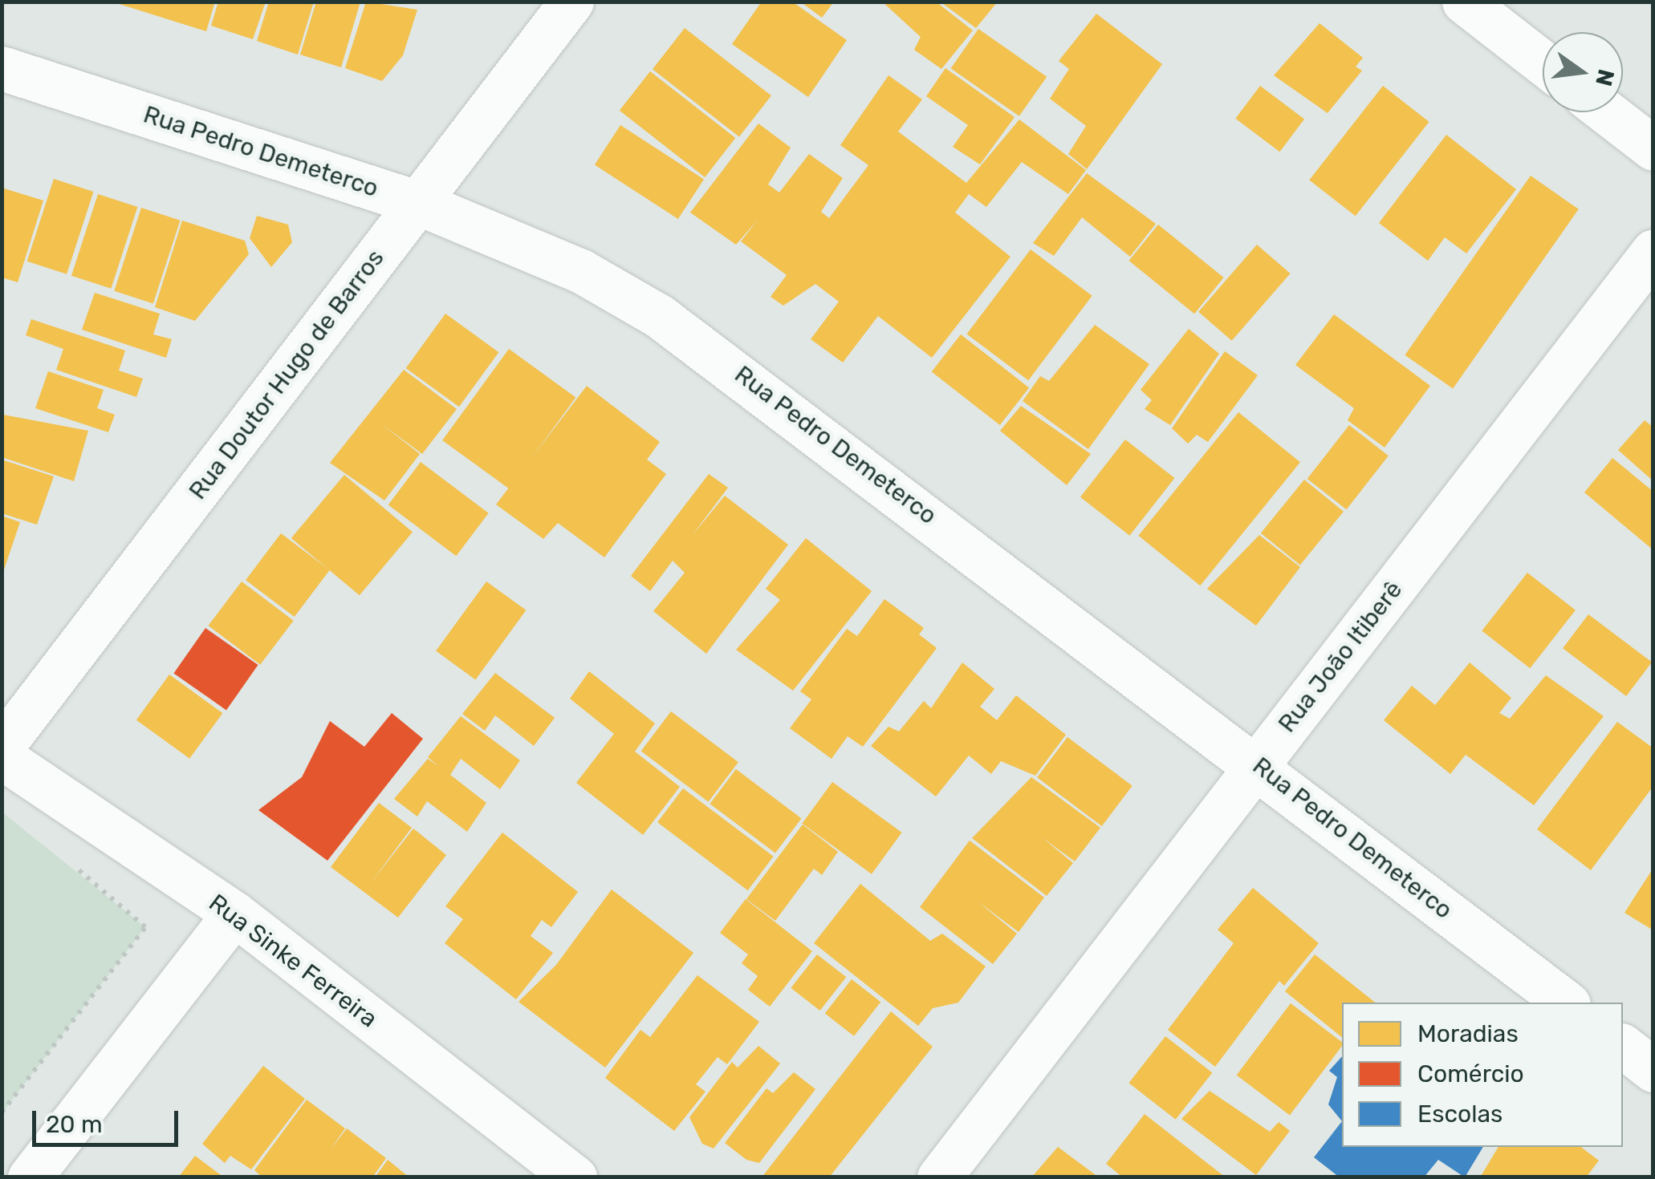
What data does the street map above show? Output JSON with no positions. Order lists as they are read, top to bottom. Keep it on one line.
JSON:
{"streets":{"street":["Rua Pedro Demeterco","Rua Doutor Hugo de Barros","Rua João Itiberê","Rua Sinke Ferreira"]},"crossings":[["Rua Pedro Demeterco","Rua Doutor Hugo de Barros"],["Rua Pedro Demeterco","Rua João Itiberê"]],"legend":["Moradias","Comércio","Escolas"],"scale_bar":"20 m","north":"right"}
